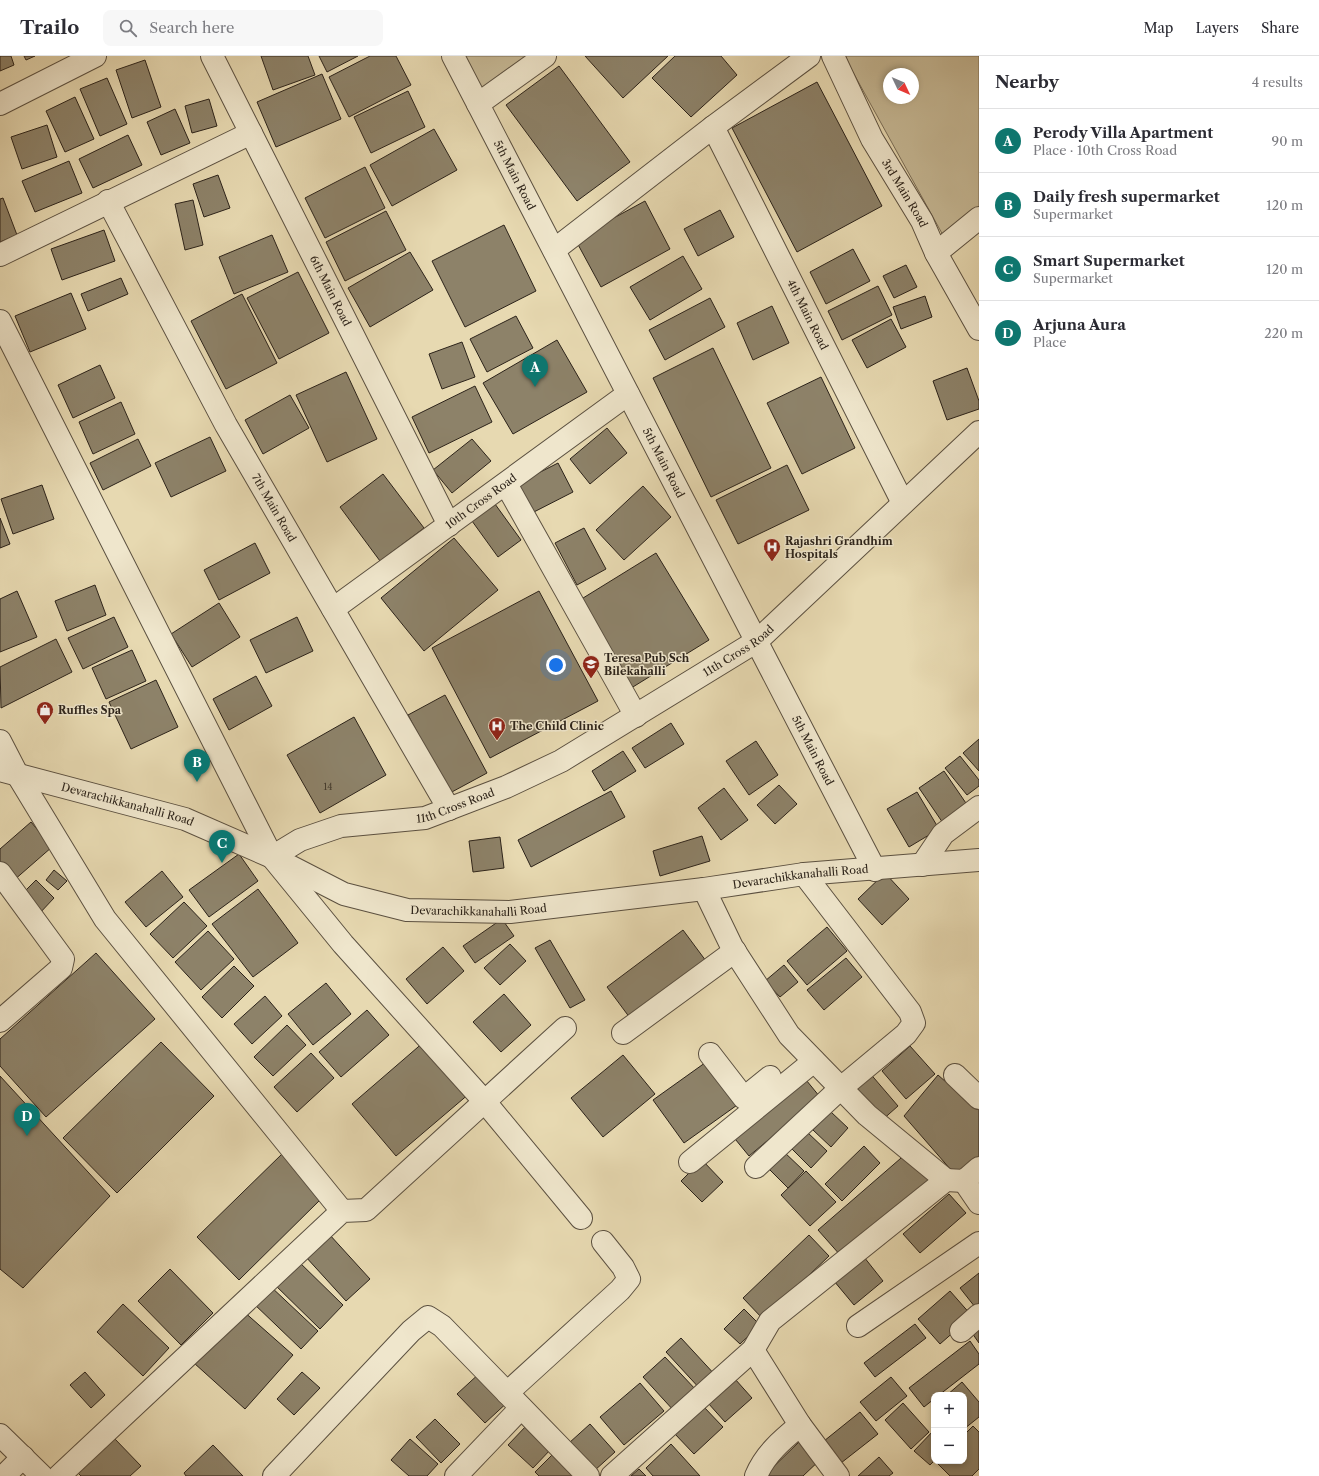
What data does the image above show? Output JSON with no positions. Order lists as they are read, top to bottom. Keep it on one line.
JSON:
{"streets":{"street":["5th Main Road","3rd Main Road","6th Main Road","4th Main Road","10th Cross Road","7th Main Road","11th Cross Road","Devarachikkanahalli Road"]},"crossings":[["5th Main Road","10th Cross Road"],["5th Main Road","11th Cross Road"],["5th Main Road","Devarachikkanahalli Road"],["6th Main Road","10th Cross Road"],["4th Main Road","11th Cross Road"],["10th Cross Road","7th Main Road"],["7th Main Road","11th Cross Road"],["11th Cross Road","Devarachikkanahalli Road"]],"places":{"hospital":["Rajashri Grandhim Hospitals","The Child Clinic"],"school or university":["Teresa Pub Sch Bilekahalli"],"shop":["Ruffles Spa"]},"house_numbers":["14"],"north":"bottom right","page":{"header":"Trailo","search":"Search here","nav":["Map","Layers","Share"],"heading":["Nearby","4 results"],"list":[{"mark":"A","name":"Perody Villa Apartment","note":"Place · 10th Cross Road","value":"90 m"},{"mark":"B","name":"Daily fresh supermarket","note":"Supermarket","value":"120 m"},{"mark":"C","name":"Smart Supermarket","note":"Supermarket","value":"120 m"},{"mark":"D","name":"Arjuna Aura","note":"Place","value":"220 m"}],"pins":["A","B","C","D"],"map_buttons":["+","−"]}}
